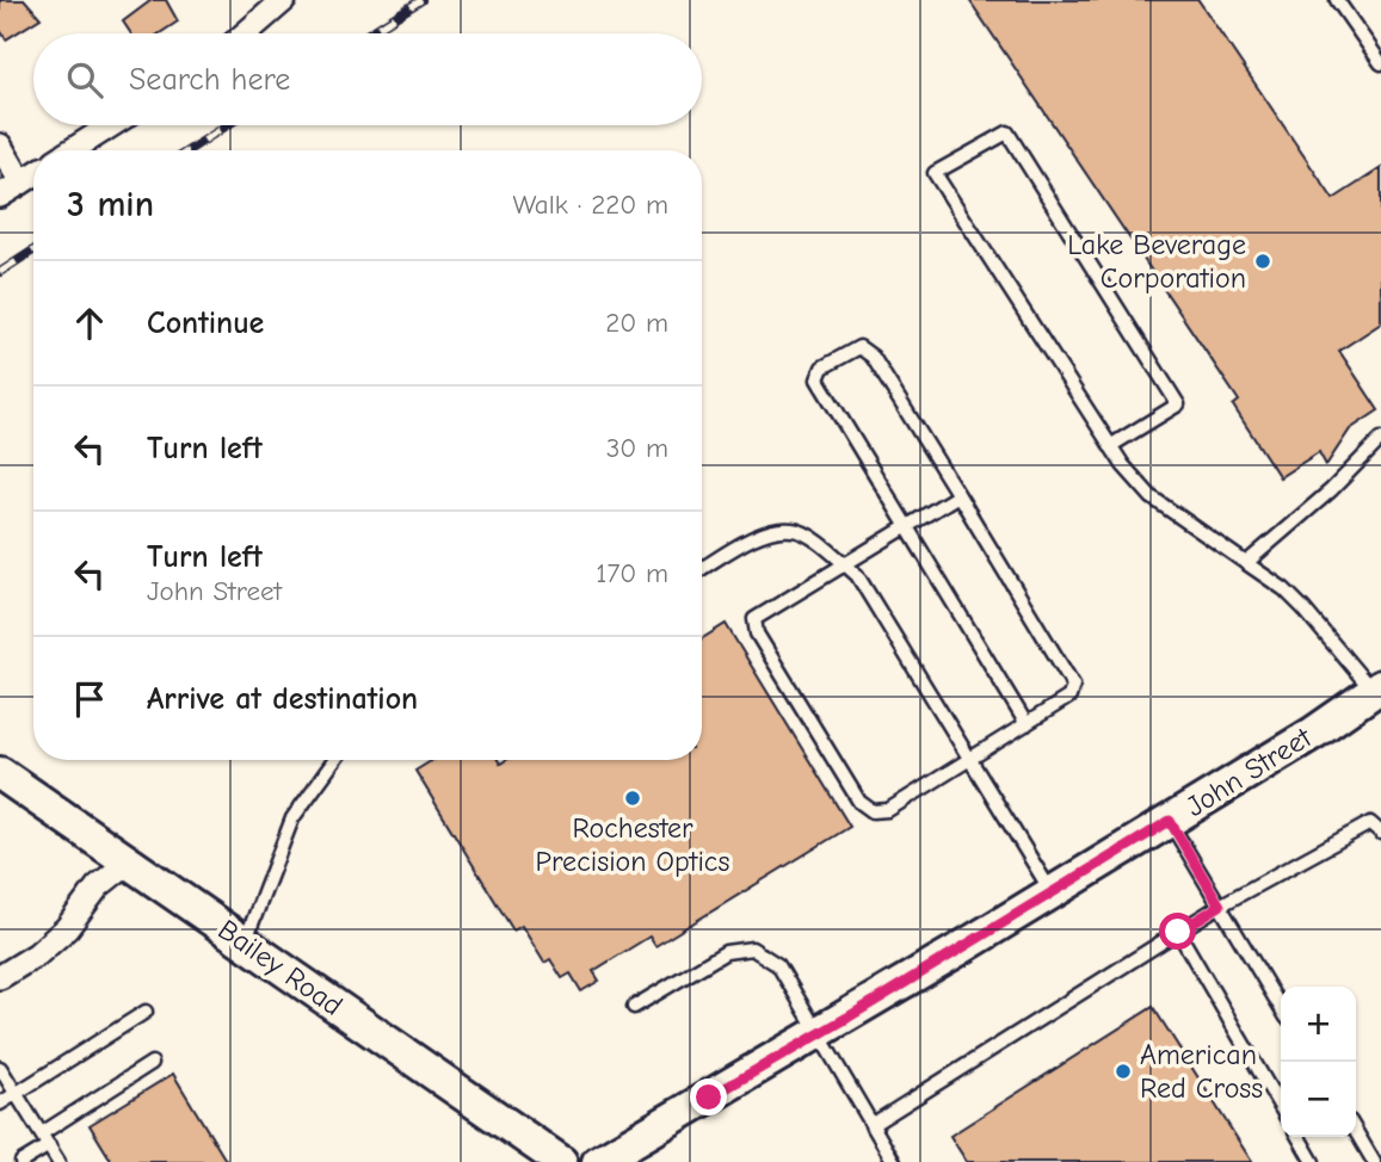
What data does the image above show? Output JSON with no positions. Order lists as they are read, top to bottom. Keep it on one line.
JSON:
{"streets":{"street":["John Street","Bailey Road"]},"places":["Lake Beverage Corporation","Rochester Precision Optics","American Red Cross"],"page":{"search":"Search here","heading":["3 min","Walk · 220 m"],"list":[["Continue","20 m"],["Turn left","30 m"],["Turn left","John Street","170 m"],"Arrive at destination"],"map_buttons":["+","−"]}}
